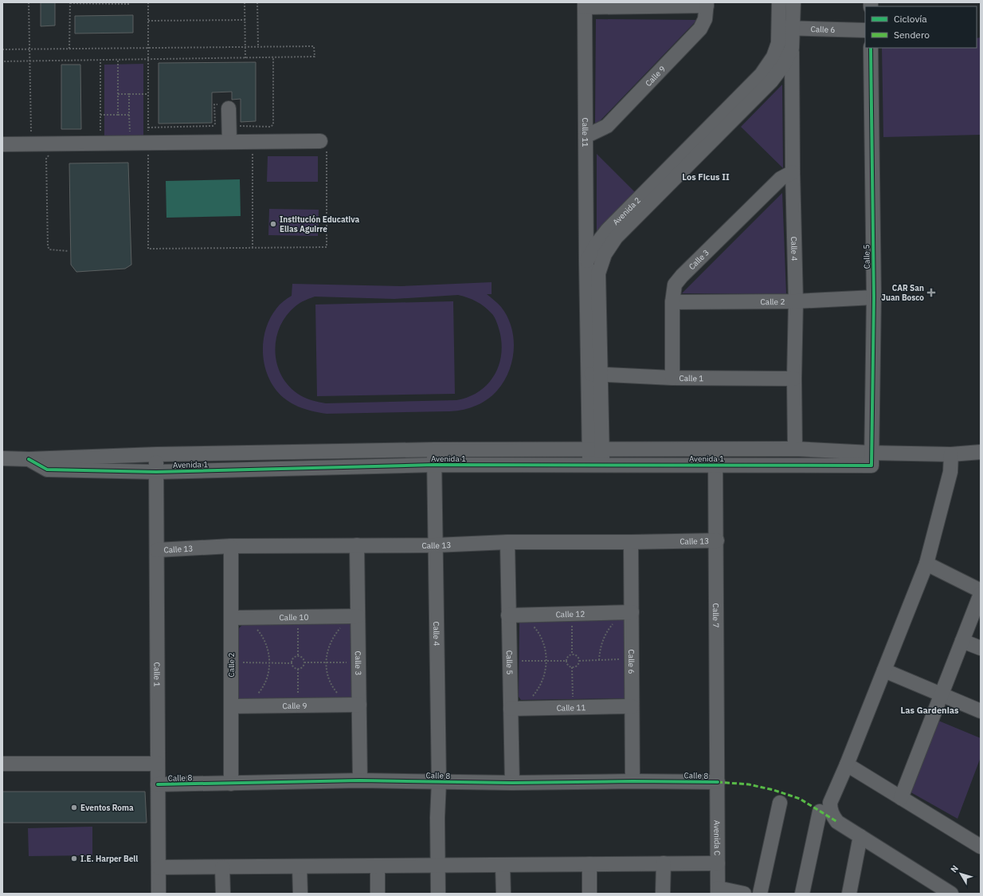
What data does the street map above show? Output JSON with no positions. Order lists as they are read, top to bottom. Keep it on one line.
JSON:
{"streets":{"street":["Calle 6","Calle 9","Calle 11","Avenida 2","Calle 4","Calle 5","Calle 3","Calle 2","Calle 1","Avenida 1","Calle 13","Calle 12","Calle 7","Calle 10","Calle 8","Avenida C"]},"crossings":[["Calle 6","Calle 11"],["Calle 6","Avenida 2"],["Calle 6","Calle 13"],["Calle 6","Calle 12"],["Calle 6","Calle 8"],["Calle 9","Calle 11"],["Calle 9","Calle 3"],["Calle 9","Calle 2"],["Calle 11","Avenida 2"],["Calle 11","Calle 5"],["Avenida 2","Calle 4"],["Avenida 2","Calle 1"],["Avenida 2","Avenida 1"],["Calle 4","Calle 3"],["Calle 4","Calle 2"],["Calle 4","Calle 1"],["Calle 4","Avenida 1"],["Calle 4","Calle 13"],["Calle 4","Calle 8"],["Calle 5","Calle 2"],["Calle 5","Avenida 1"],["Calle 5","Calle 13"],["Calle 5","Calle 12"],["Calle 5","Calle 8"],["Calle 3","Calle 2"],["Calle 3","Calle 1"],["Calle 3","Calle 13"],["Calle 3","Calle 10"],["Calle 3","Calle 8"],["Calle 2","Calle 13"],["Calle 2","Calle 10"],["Calle 2","Calle 8"],["Calle 1","Avenida 1"],["Calle 1","Calle 13"],["Calle 1","Calle 8"],["Avenida 1","Calle 7"],["Calle 13","Calle 7"],["Calle 7","Calle 8"],["Calle 7","Avenida C"],["Calle 8","Avenida C"]],"districts":["Los Ficus II","Las Gardenias"],"places":{"other":["Institución Educativa Elias Aguirre","Eventos Roma","I.E. Harper Bell"],"health":["CAR San Juan Bosco"]},"legend":["Ciclovía","Sendero"],"north":"top left"}
